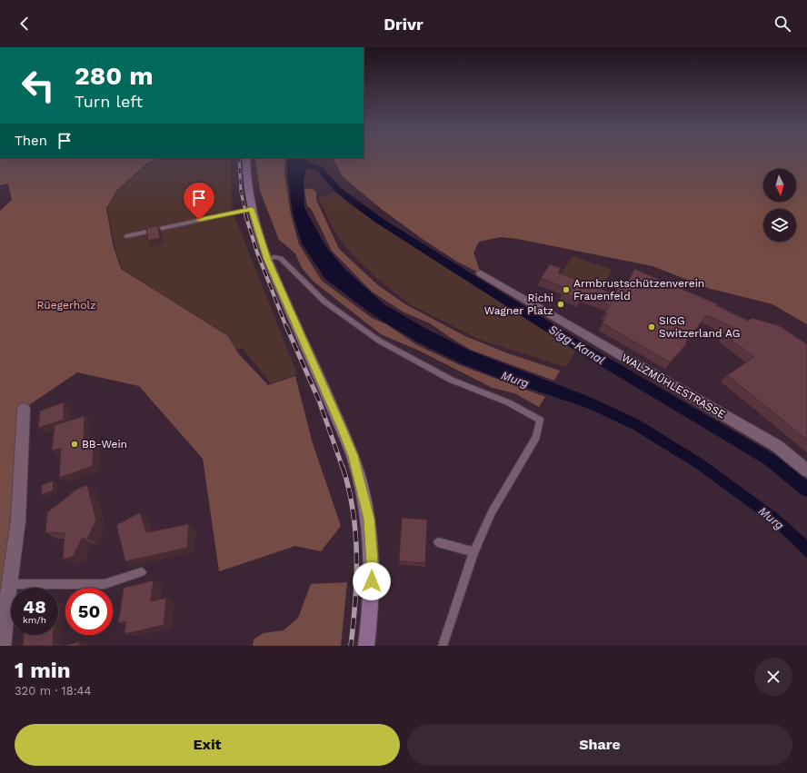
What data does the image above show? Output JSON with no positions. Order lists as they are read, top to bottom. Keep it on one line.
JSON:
{"streets":{"street":["WALZMÜHLESTRASSE"]},"water":["Sigg-Kanal","Murg"],"parks":["Rüegerholz"],"places":["Armbrustschützenverein Frauenfeld","Richi Wagner Platz","SIGG Switzerland AG","BB-Wein"],"north":"bottom","page":{"header":"Drivr","turn":["280 m","Turn left"],"then":"Then","speed":"48 km/h","limit":"50","heading":["1 min","320 m · 18:44"],"buttons":["Exit","Share"]}}
